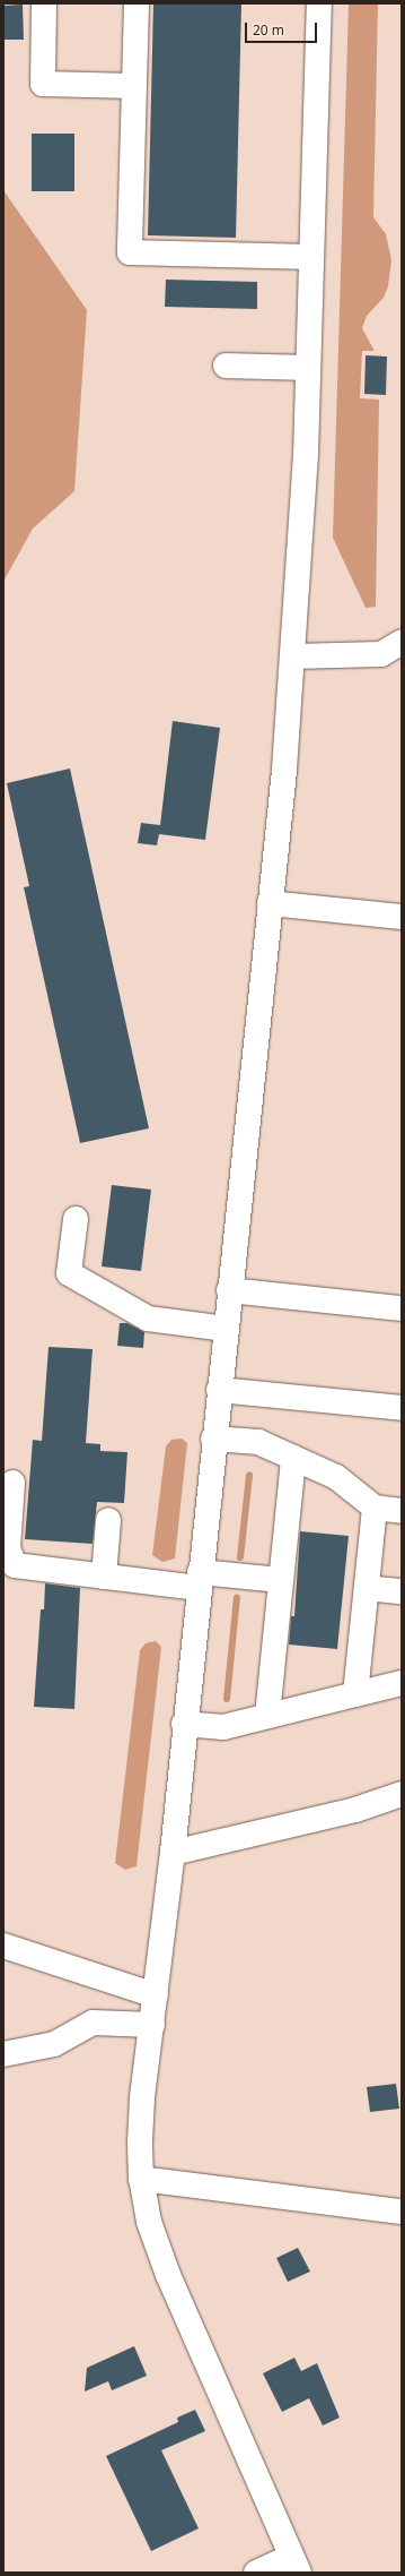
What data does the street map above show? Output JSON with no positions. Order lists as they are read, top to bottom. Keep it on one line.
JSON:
{"scale_bar":"20 m"}
